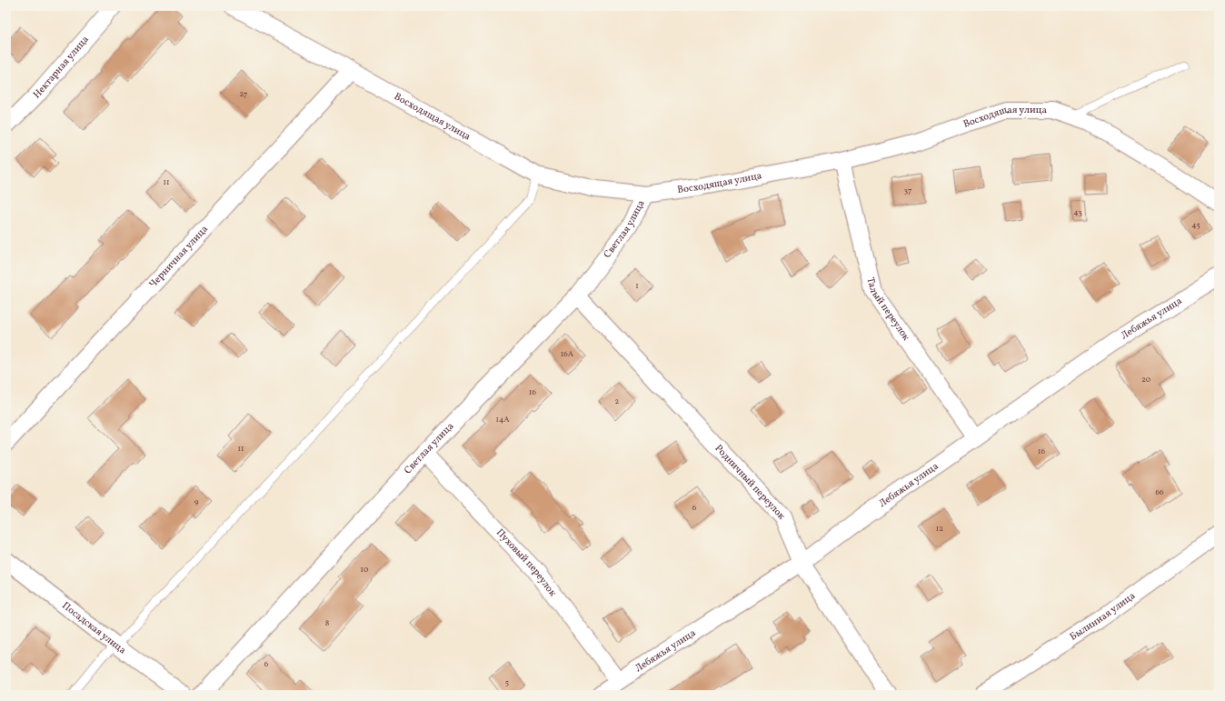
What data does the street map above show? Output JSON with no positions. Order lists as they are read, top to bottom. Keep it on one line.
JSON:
{"streets":{"street":["Нектарная улица","Восходящая улица","Светлая улица","Черничная улица","Талый переулок","Лебяжья улица","Родничный переулок","Пуховый переулок","Былинная улица","Посадская улица"]},"crossings":[["Восходящая улица","Светлая улица"],["Восходящая улица","Черничная улица"],["Восходящая улица","Талый переулок"],["Светлая улица","Родничный переулок"],["Светлая улица","Пуховый переулок"],["Талый переулок","Лебяжья улица"],["Лебяжья улица","Родничный переулок"],["Лебяжья улица","Пуховый переулок"]],"house_numbers":["27","11","37","43","45","1","16А","20","16","2","14А","11","16","66","9","6","12","10","8","6","5"]}
